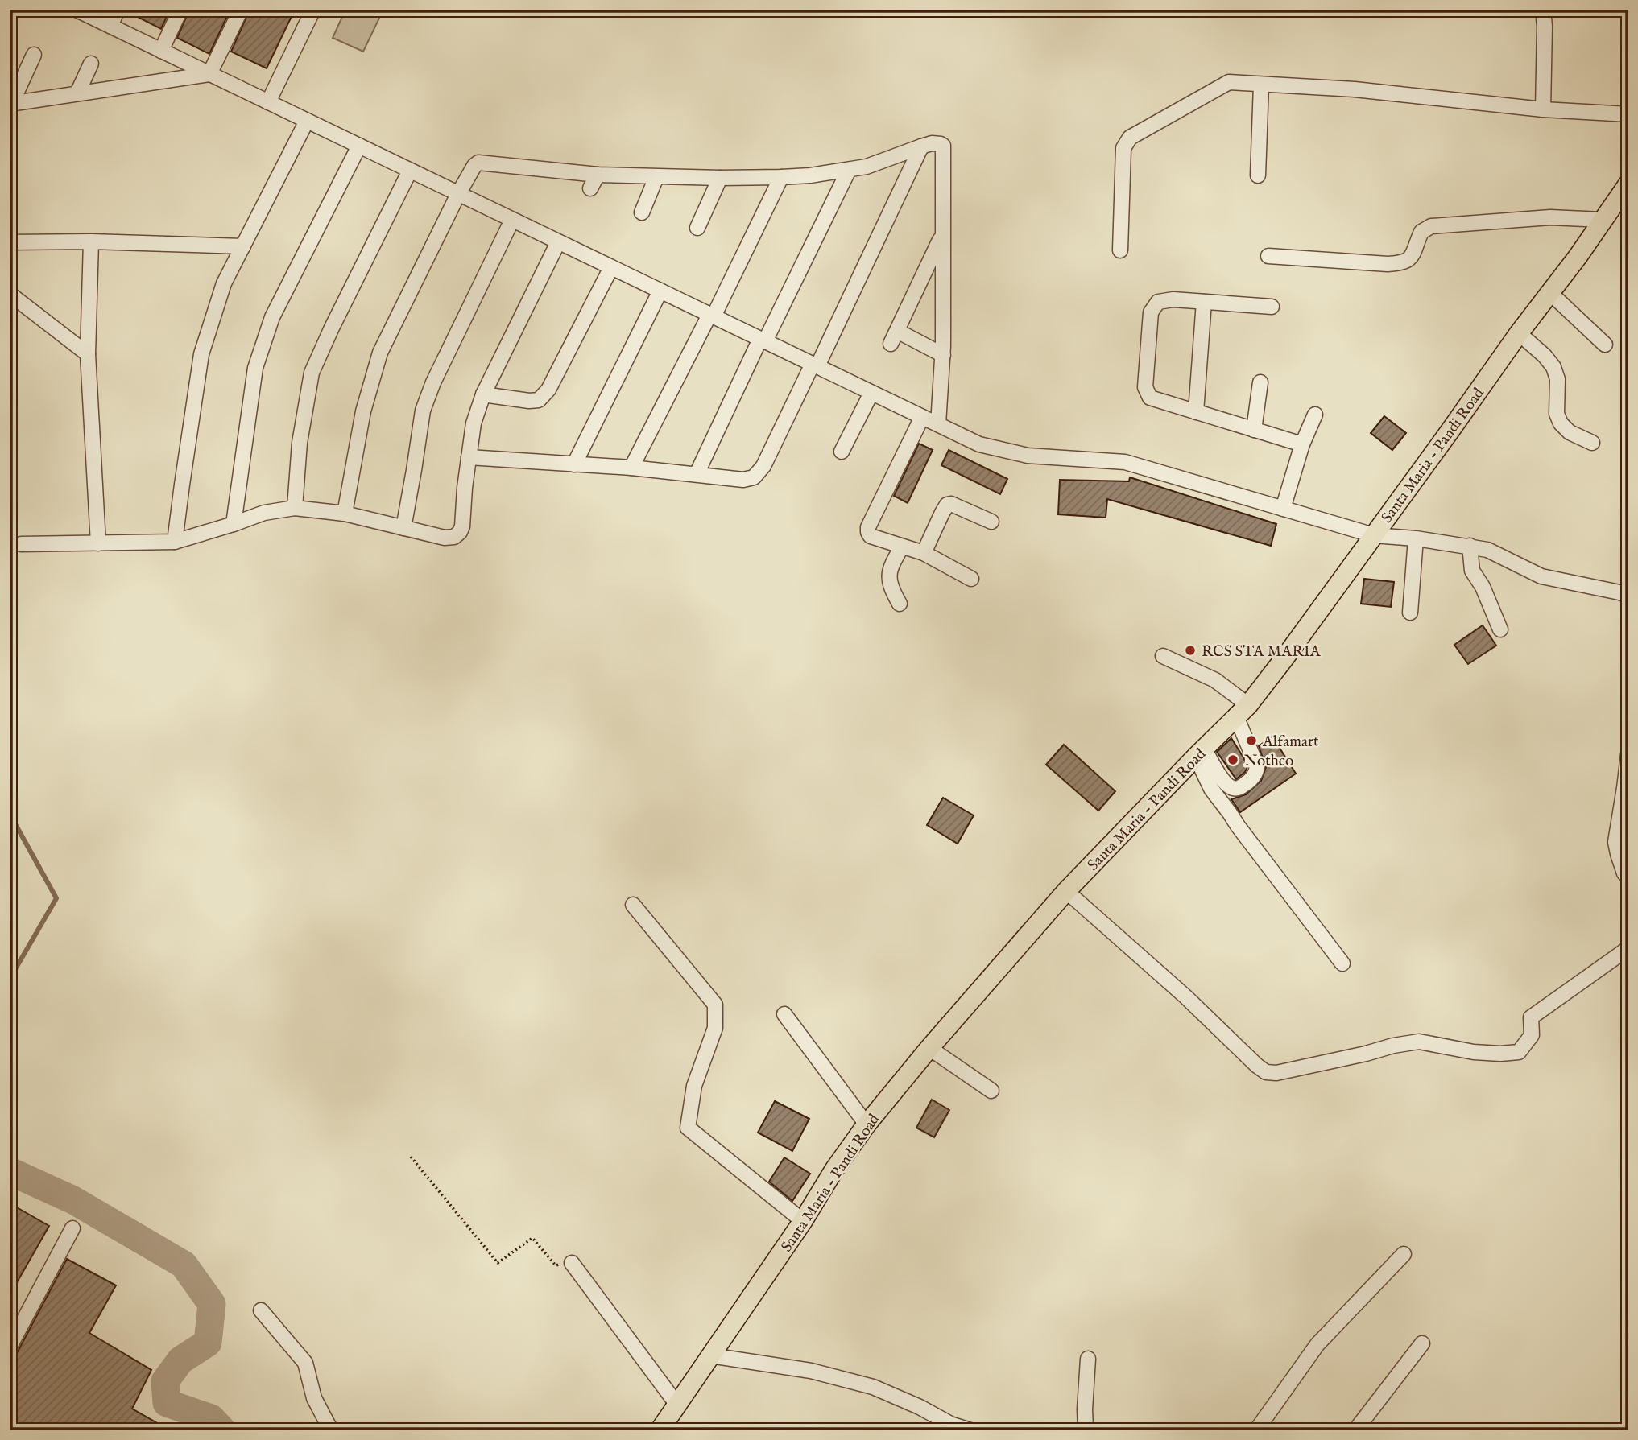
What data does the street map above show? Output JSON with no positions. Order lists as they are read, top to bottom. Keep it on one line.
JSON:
{"streets":{"main road":["Santa Maria - Pandi Road"]},"places":["RCS STA MARIA","Alfamart","Nothco"]}
